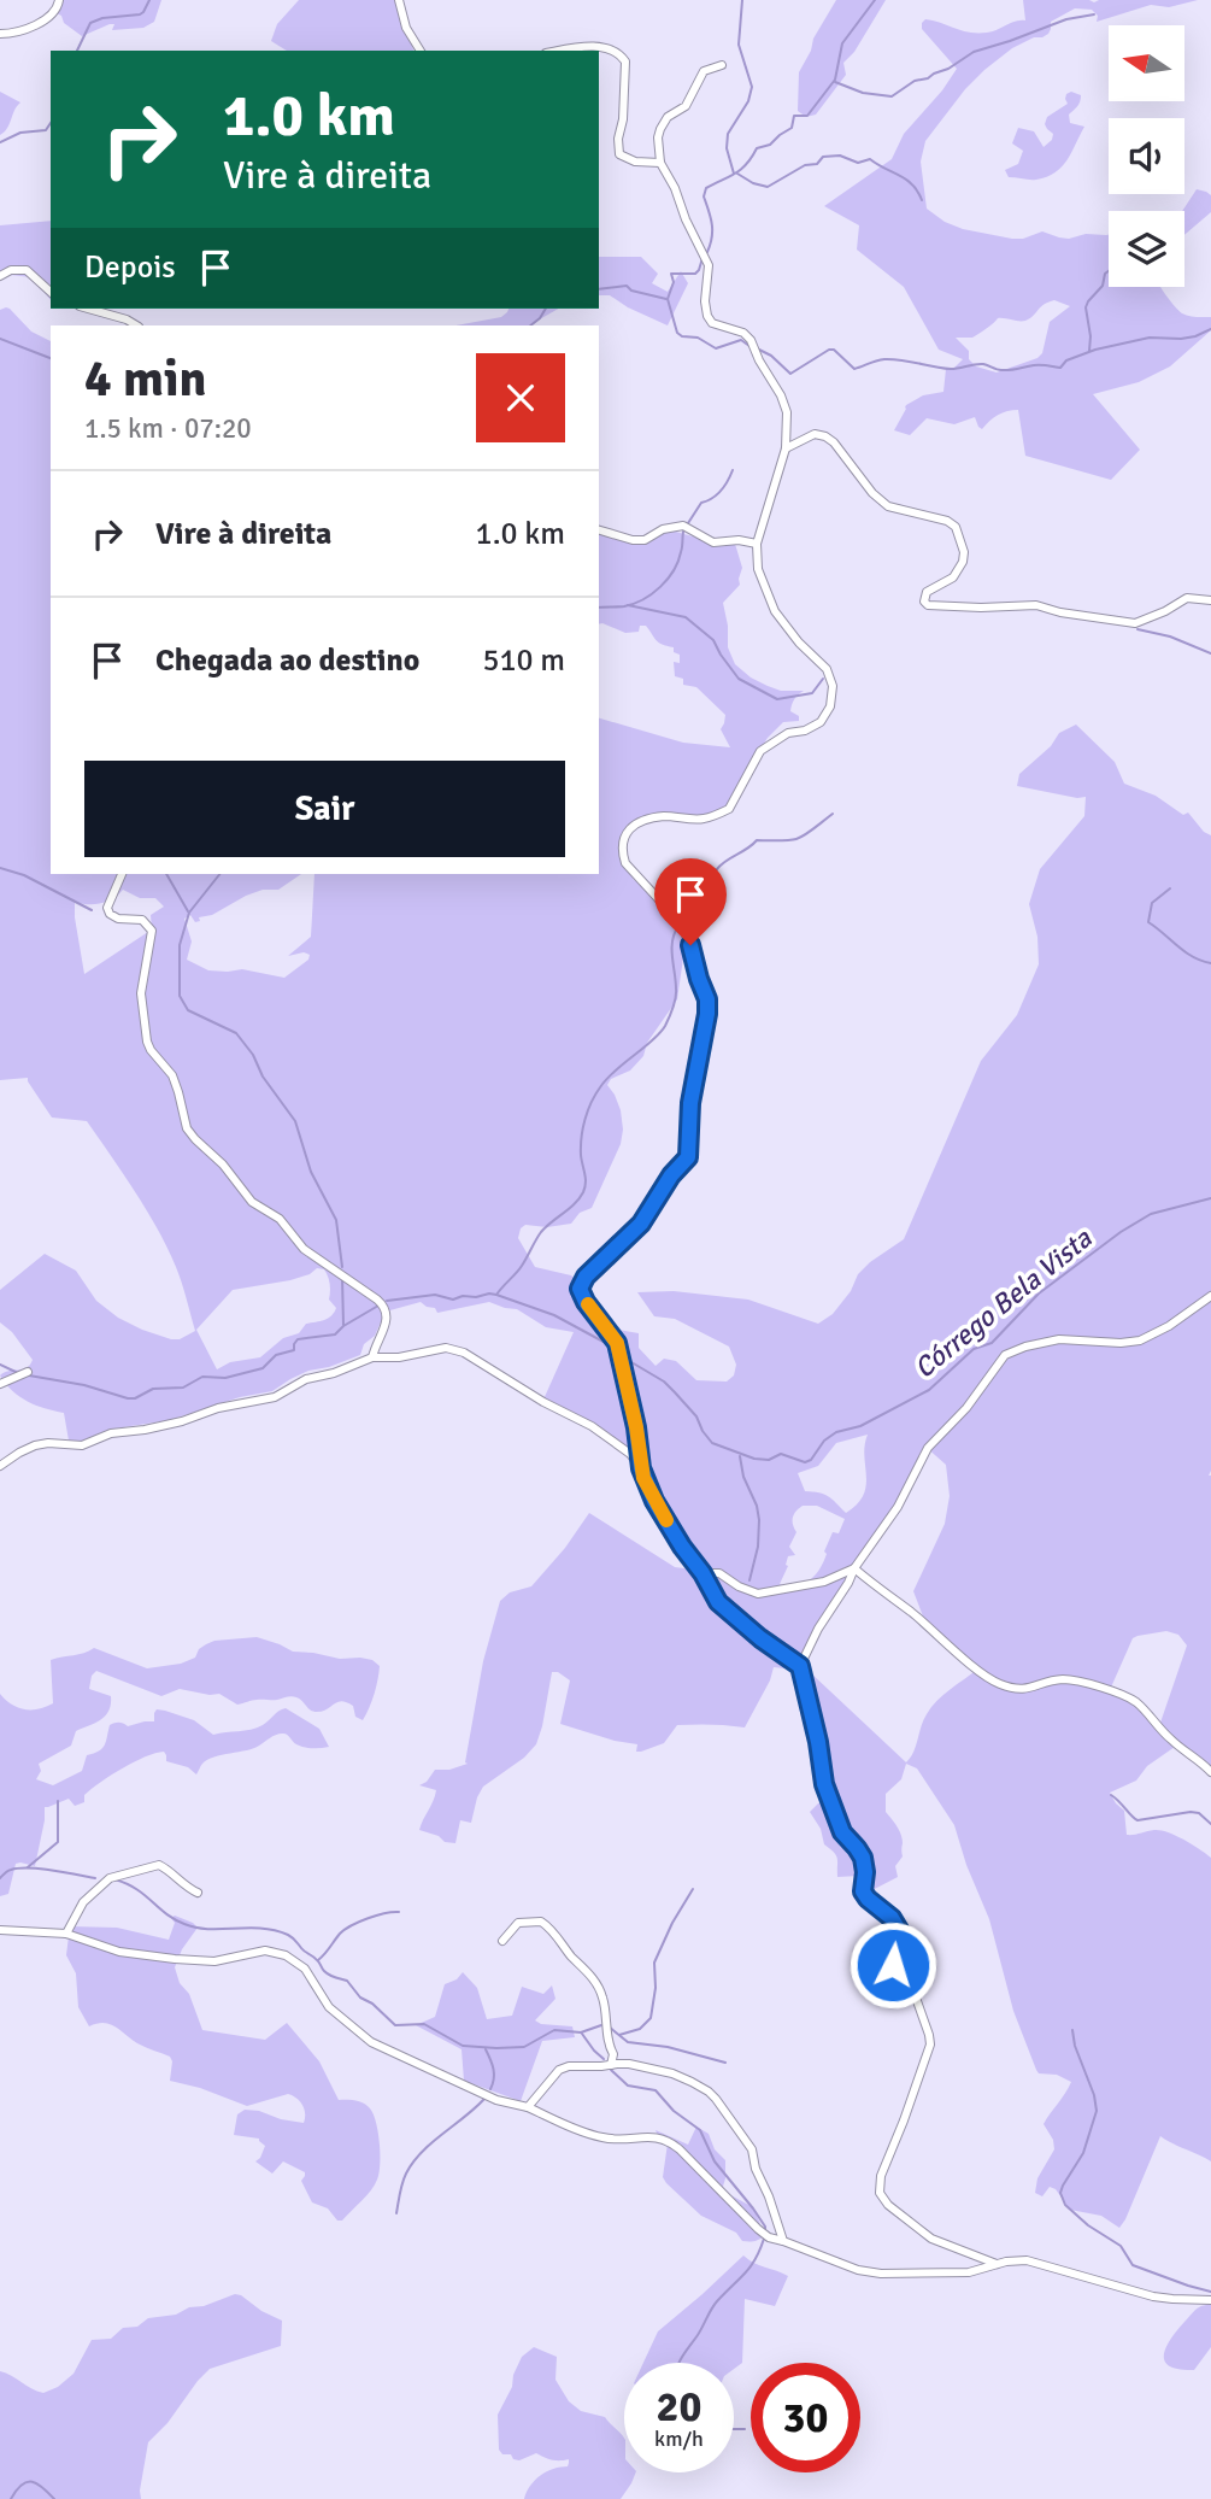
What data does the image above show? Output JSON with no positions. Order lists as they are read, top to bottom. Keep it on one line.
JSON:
{"water":["Córrego Bela Vista"],"north":"left","page":{"turn":["1.0 km","Vire à direita"],"then":"Depois","heading":["4 min","1.5 km · 07:20"],"list":[{"name":"Vire à direita","value":"1.0 km"},{"name":"Chegada ao destino","value":"510 m"}],"buttons":"Sair","speed":"20 km/h","limit":"30"}}
